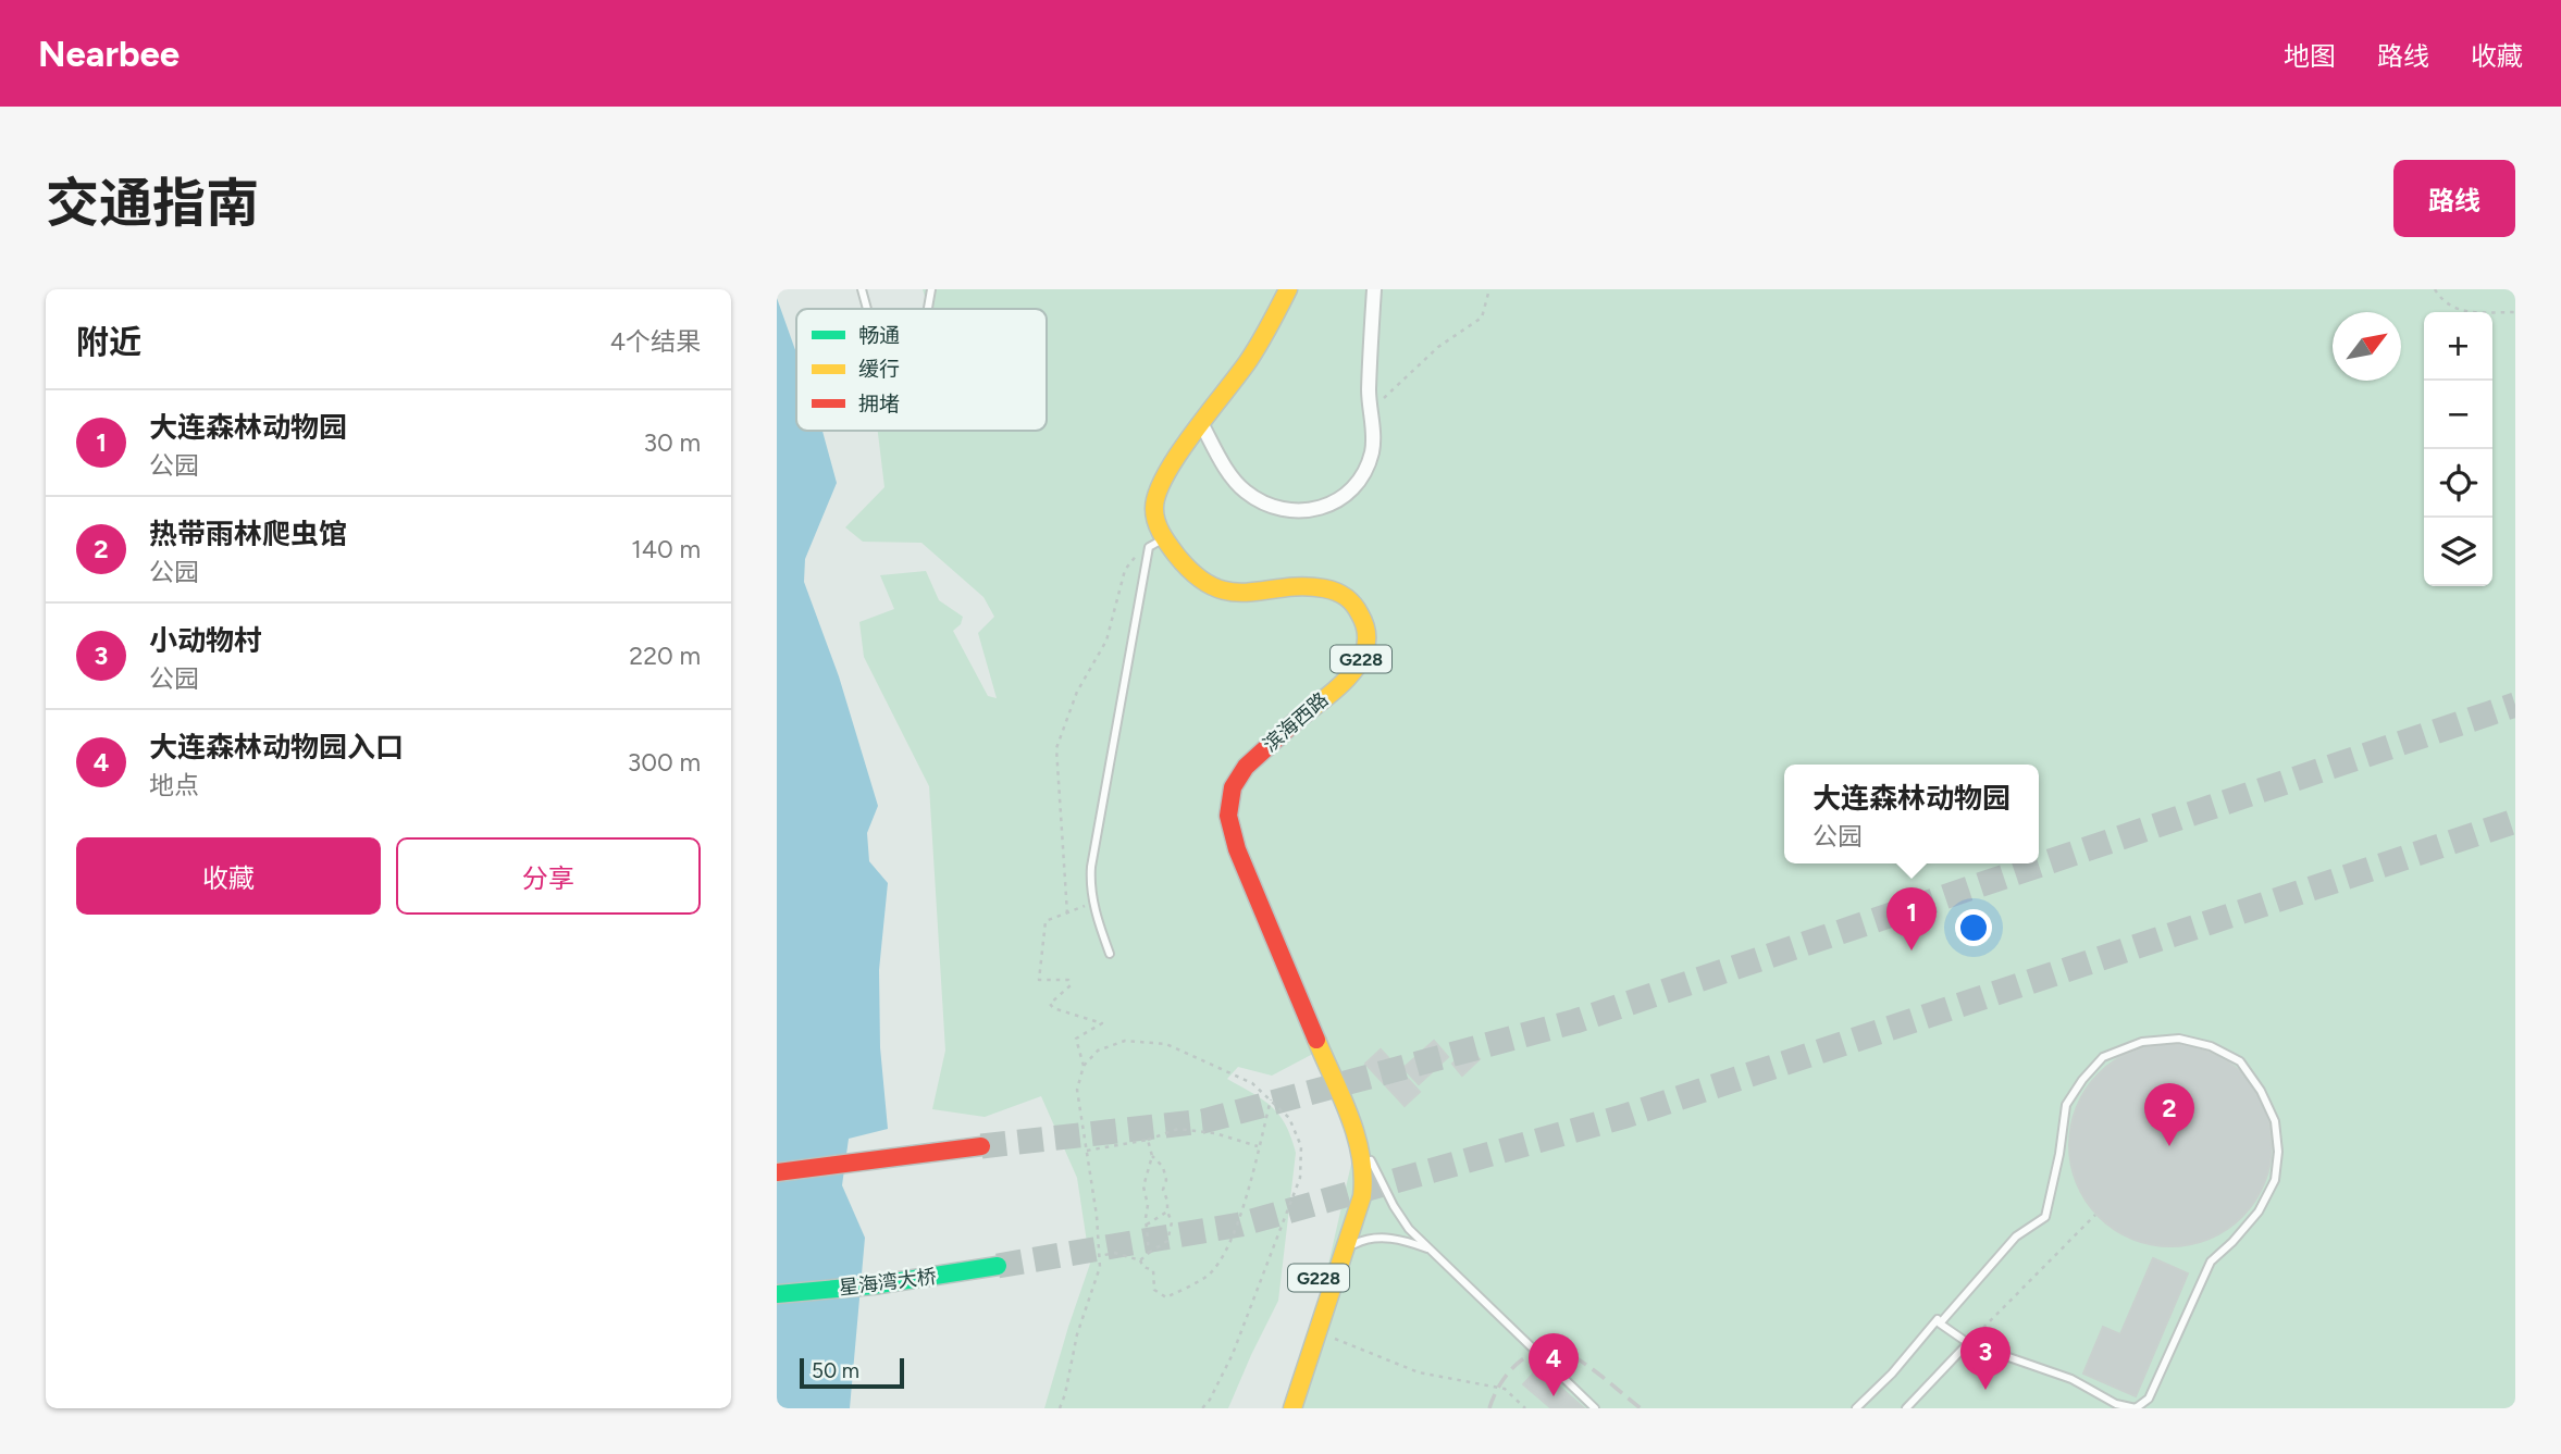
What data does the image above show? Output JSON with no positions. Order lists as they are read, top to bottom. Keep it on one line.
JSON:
{"streets":{"highway":["G228","滨海西路","星海湾大桥"]},"crossings":[["G228","滨海西路"]],"legend":["畅通","缓行","拥堵"],"scale_bar":"50 m","north":"top right","page":{"header":"Nearbee","nav":["地图","路线","收藏"],"title":"交通指南","buttons":["路线",["收藏","分享"]],"heading":["附近","4个结果"],"map_buttons":["+","−"],"list":[{"mark":"1","name":"大连森林动物园","note":"公园","value":"30 m"},{"mark":"2","name":"热带雨林爬虫馆","note":"公园","value":"140 m"},{"mark":"3","name":"小动物村","note":"公园","value":"220 m"},{"mark":"4","name":"大连森林动物园入口","note":"地点","value":"300 m"}],"popup":["大连森林动物园","公园"],"pins":["1","2","3","4"],"scale":"50 m"}}
